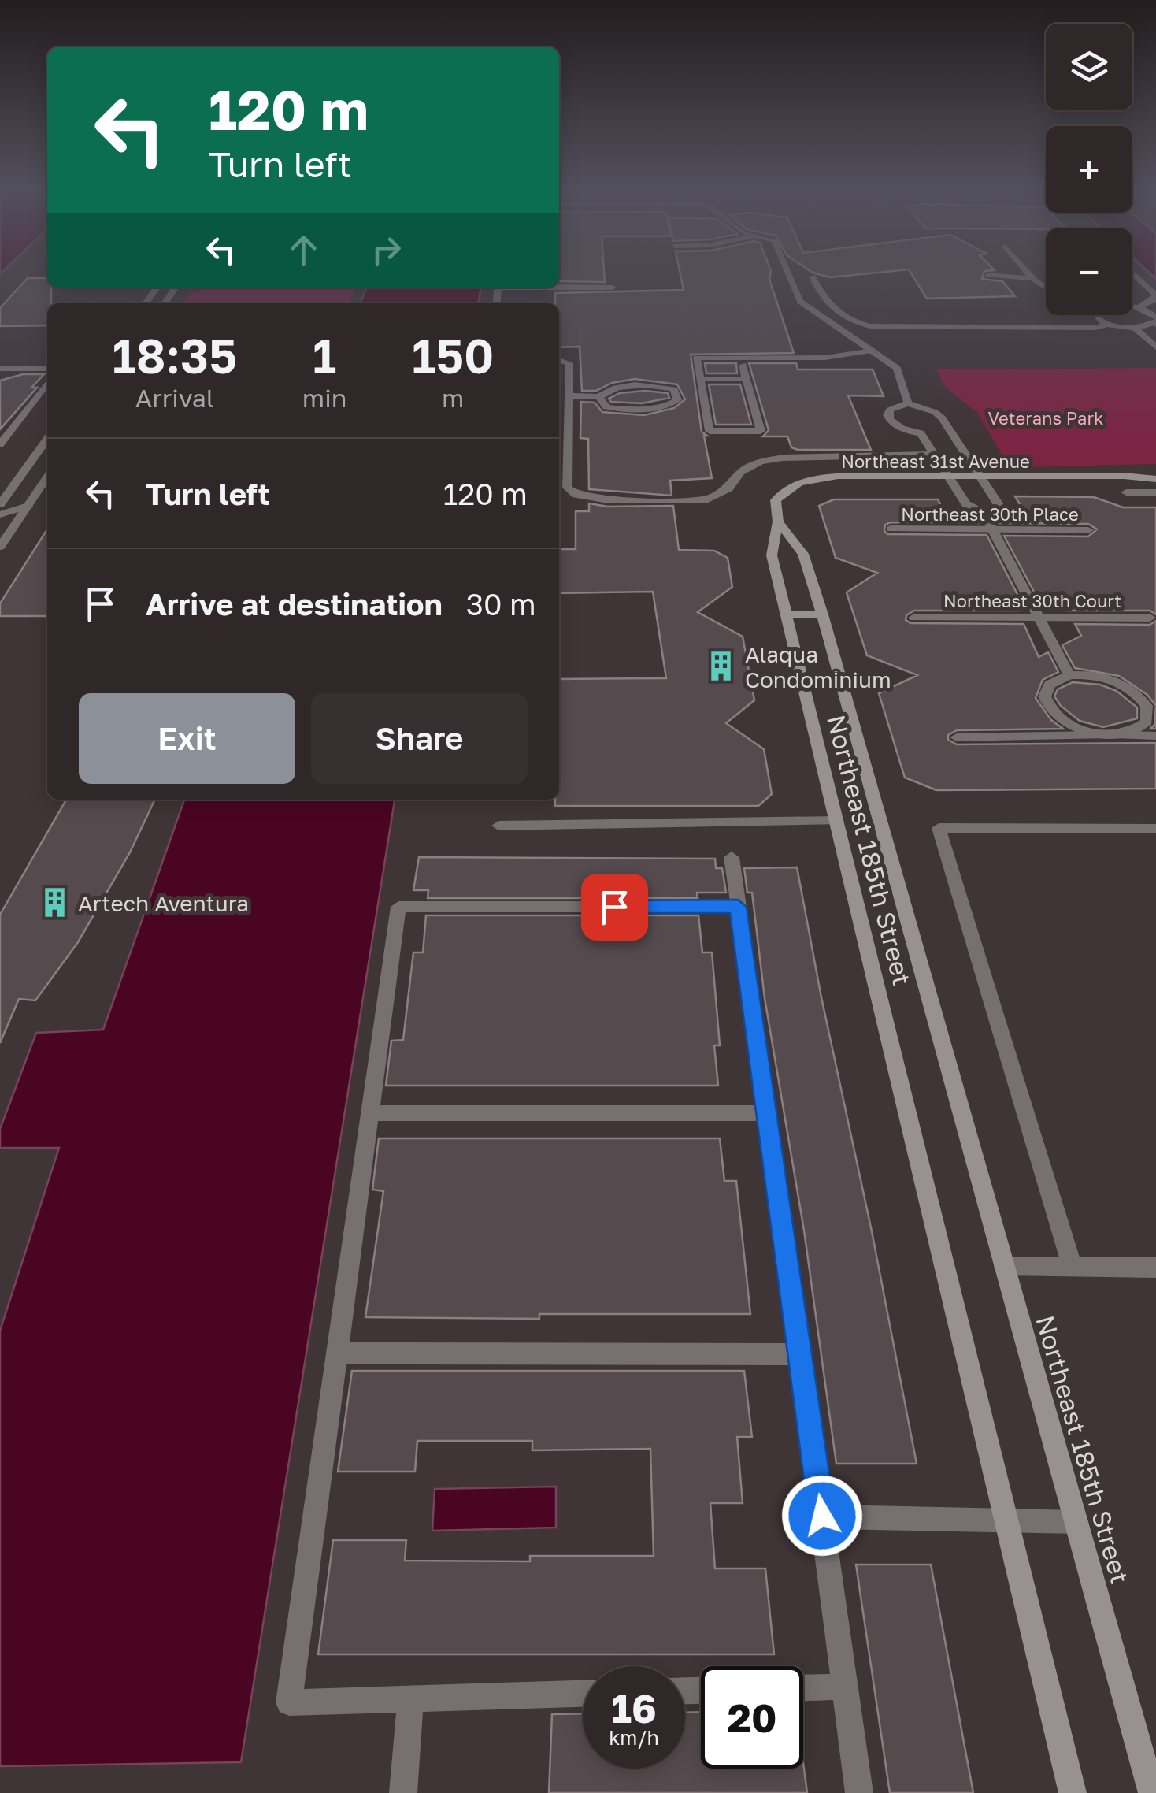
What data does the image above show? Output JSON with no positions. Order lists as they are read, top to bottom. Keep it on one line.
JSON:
{"streets":{"street":["Northeast 31st Avenue","Northeast 30th Place","Northeast 30th Court","Northeast 185th Street"]},"crossings":[["Northeast 31st Avenue","Northeast 185th Street"]],"parks":["Veterans Park"],"places":{"building":["Alaqua Condominium","Artech Aventura"]},"page":{"map_buttons":["+","−"],"turn":["120 m","Turn left"],"eta":["18:35","Arrival","1","min","150","m"],"list":[{"name":"Turn left","value":"120 m"},{"name":"Arrive at destination","value":"30 m"}],"buttons":["Exit","Share"],"speed":"16 km/h","limit":"20"}}
